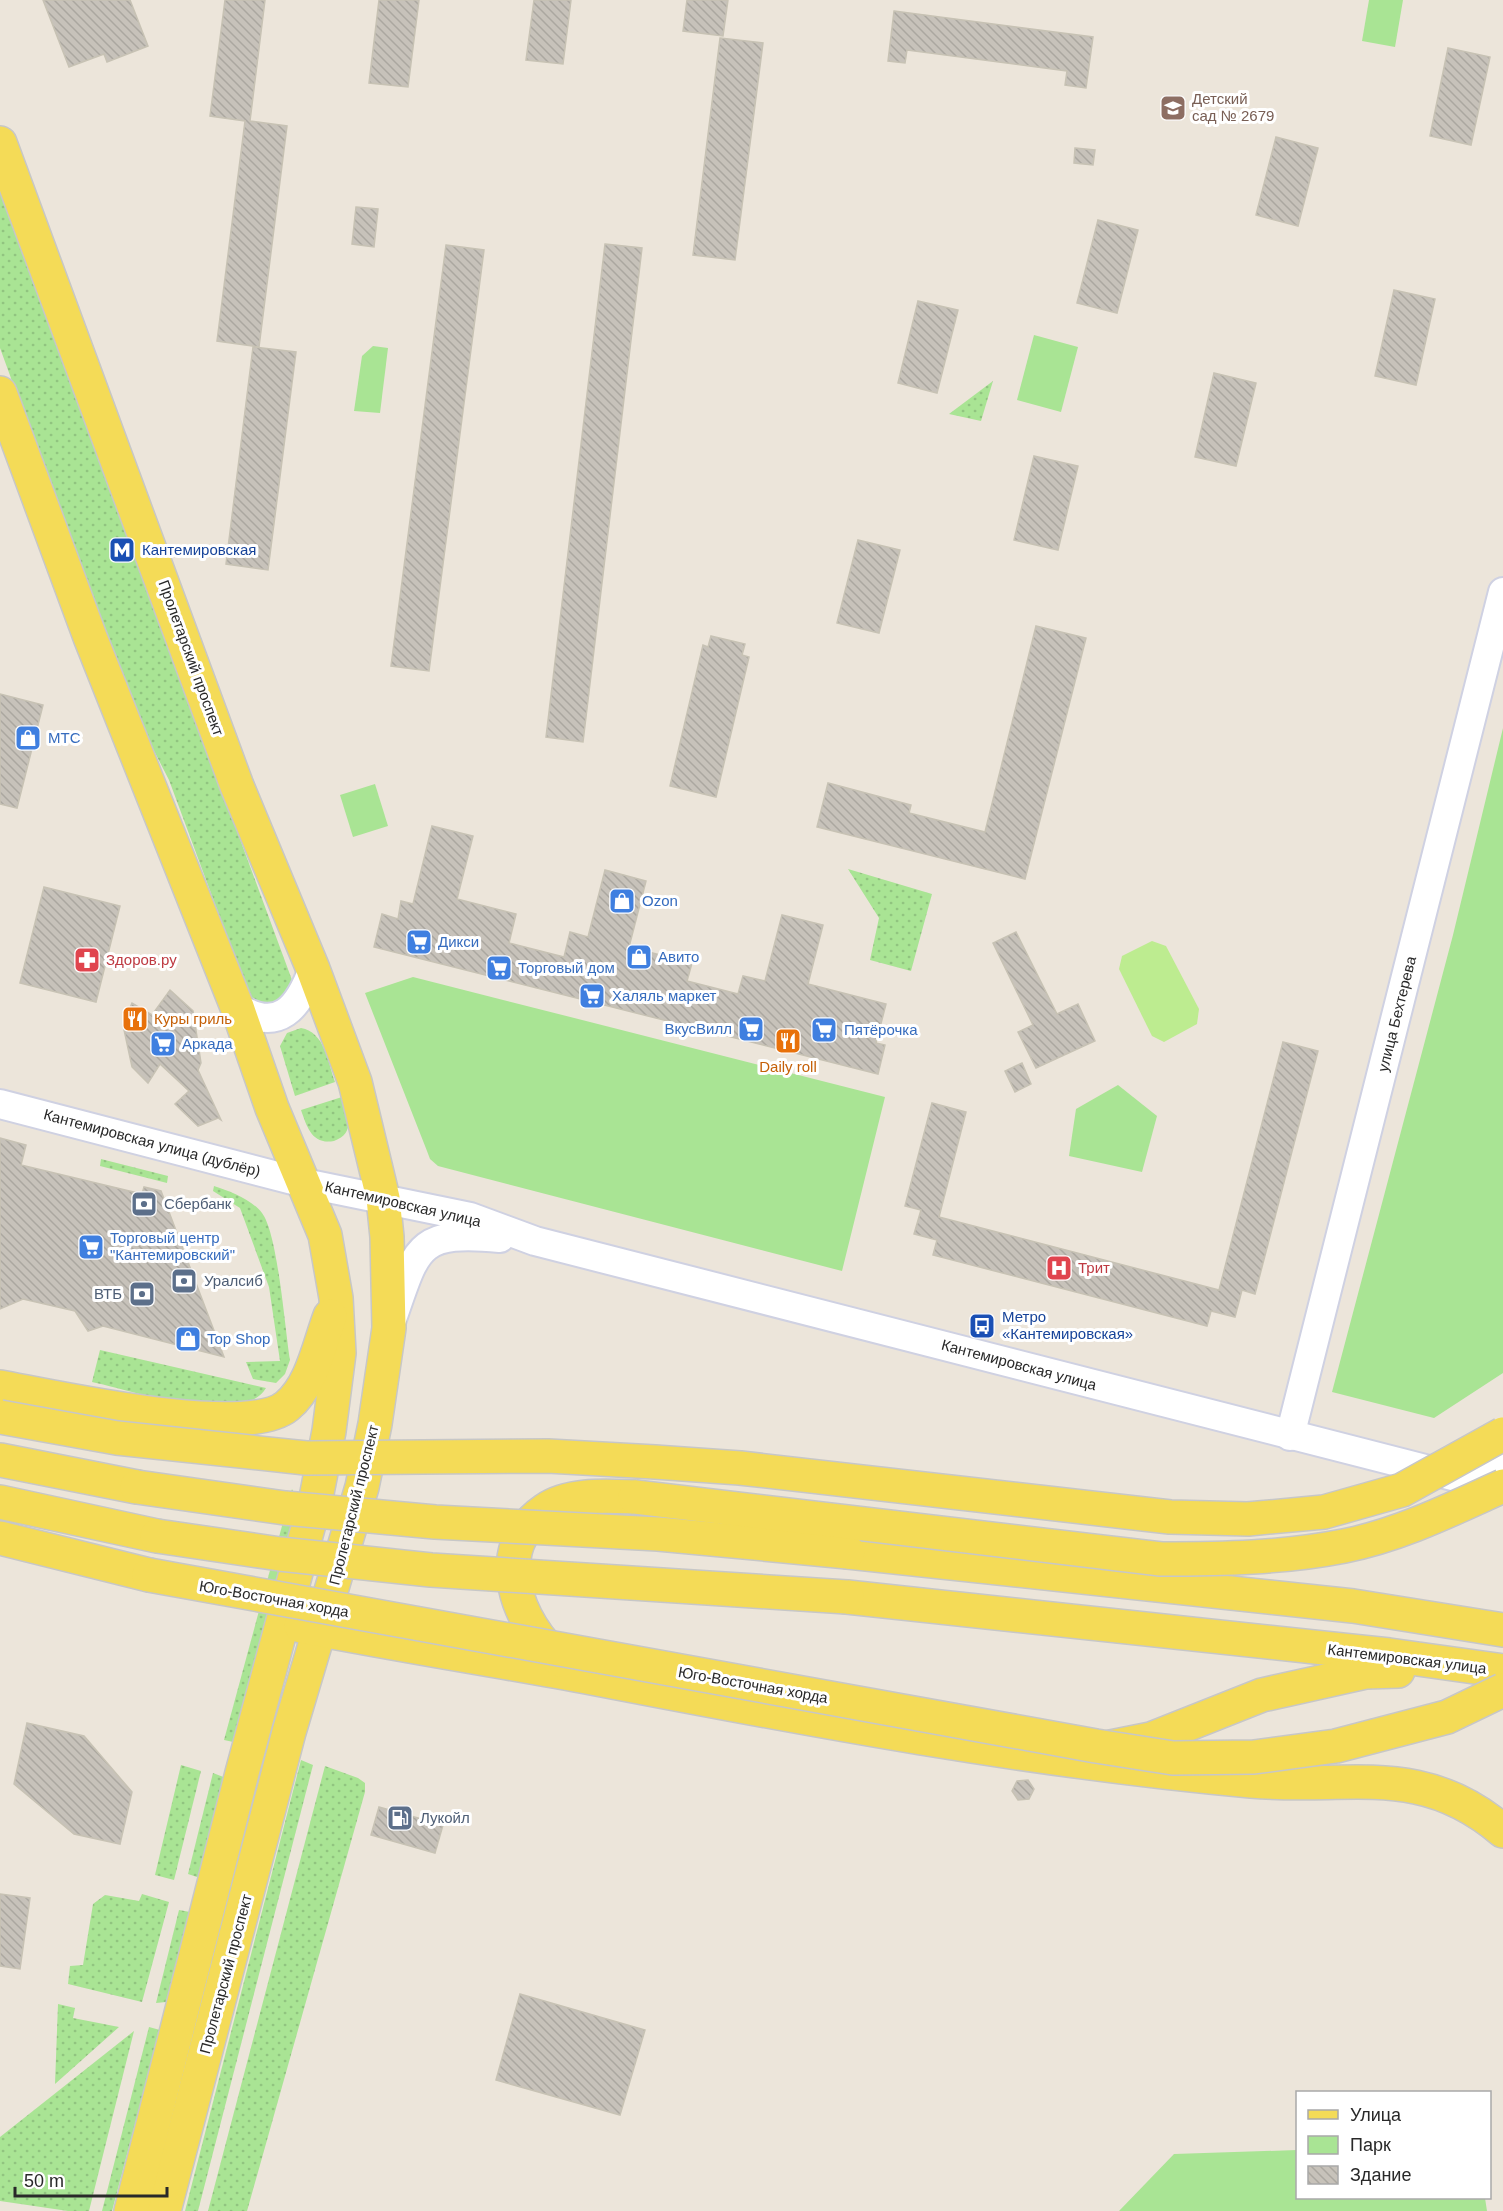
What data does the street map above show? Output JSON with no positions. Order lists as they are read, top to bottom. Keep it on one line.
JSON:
{"streets":{"main road":["Пролетарский проспект","Кантемировская улица","Юго-Восточная хорда"],"street":["улица Бехтерева","Кантемировская улица (дублёр)"]},"crossings":[["Пролетарский проспект","Кантемировская улица"],["улица Бехтерева","Кантемировская улица"],["Кантемировская улица (дублёр)","Кантемировская улица"]],"places":{"school or university":["Детский сад № 2679"],"metro station":["Кантемировская"],"shop":["МТС","Ozon","Авито","Top Shop"],"supermarket":["Дикси","Торговый дом","Халяль маркет","ВкусВилл","Пятёрочка","Аркада","Торговый центр \"Кантемировский\""],"pharmacy":["Здоров.ру"],"restaurant":["Куры гриль","Daily roll"],"bank":["Сбербанк","Уралсиб","ВТБ"],"hospital":["Трит"],"bus stop":["Метро «Кантемировская»"],"fuel station":["Лукойл"]},"legend":["Улица","Парк","Здание"],"scale_bar":"50 m"}
